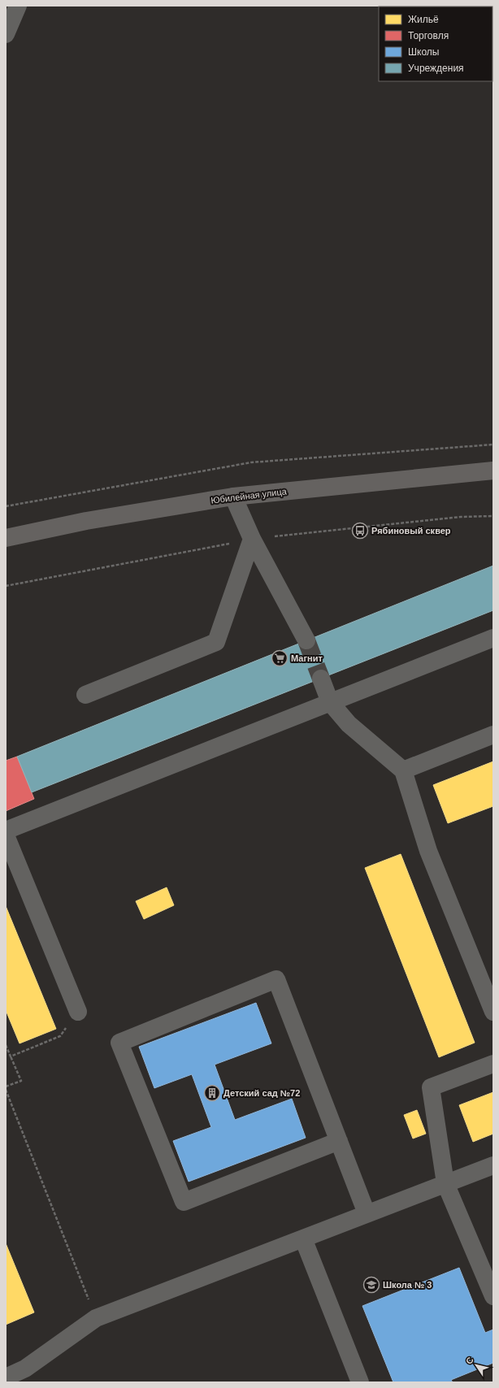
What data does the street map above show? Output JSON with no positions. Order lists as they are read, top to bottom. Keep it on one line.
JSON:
{"streets":{"main road":["Юбилейная улица"]},"places":{"bus stop":["Рябиновый сквер"],"supermarket":["Магнит"],"building":["Детский сад №72"],"school or university":["Школа № 3"]},"legend":["Жильё","Торговля","Школы","Учреждения"],"north":"top left"}
